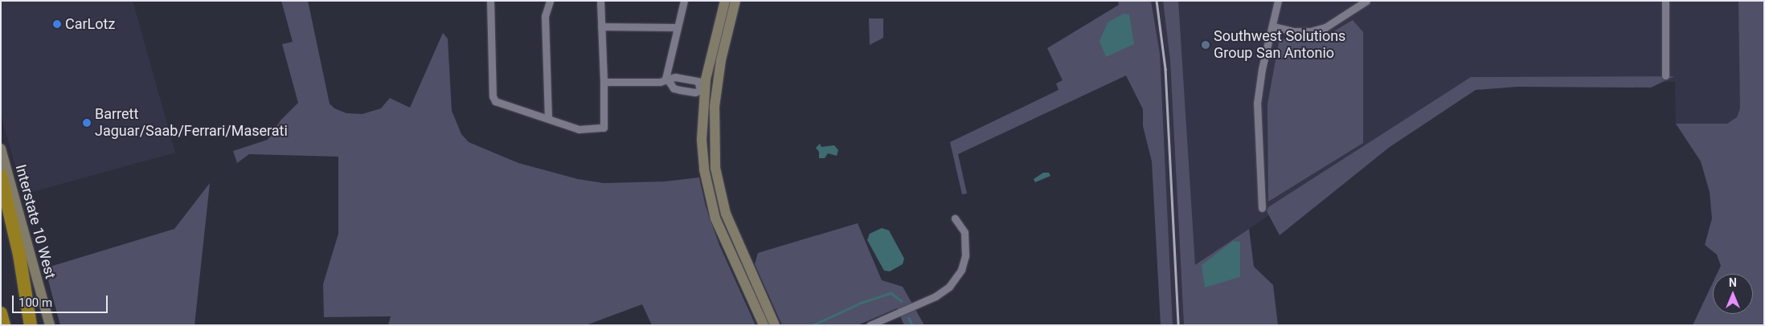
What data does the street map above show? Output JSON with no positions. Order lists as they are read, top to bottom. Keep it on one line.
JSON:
{"streets":{"main road":["Interstate 10 West"]},"places":["CarLotz","Southwest Solutions Group San Antonio","Barrett Jaguar/Saab/Ferrari/Maserati"],"scale_bar":"100 m","north":"top"}
